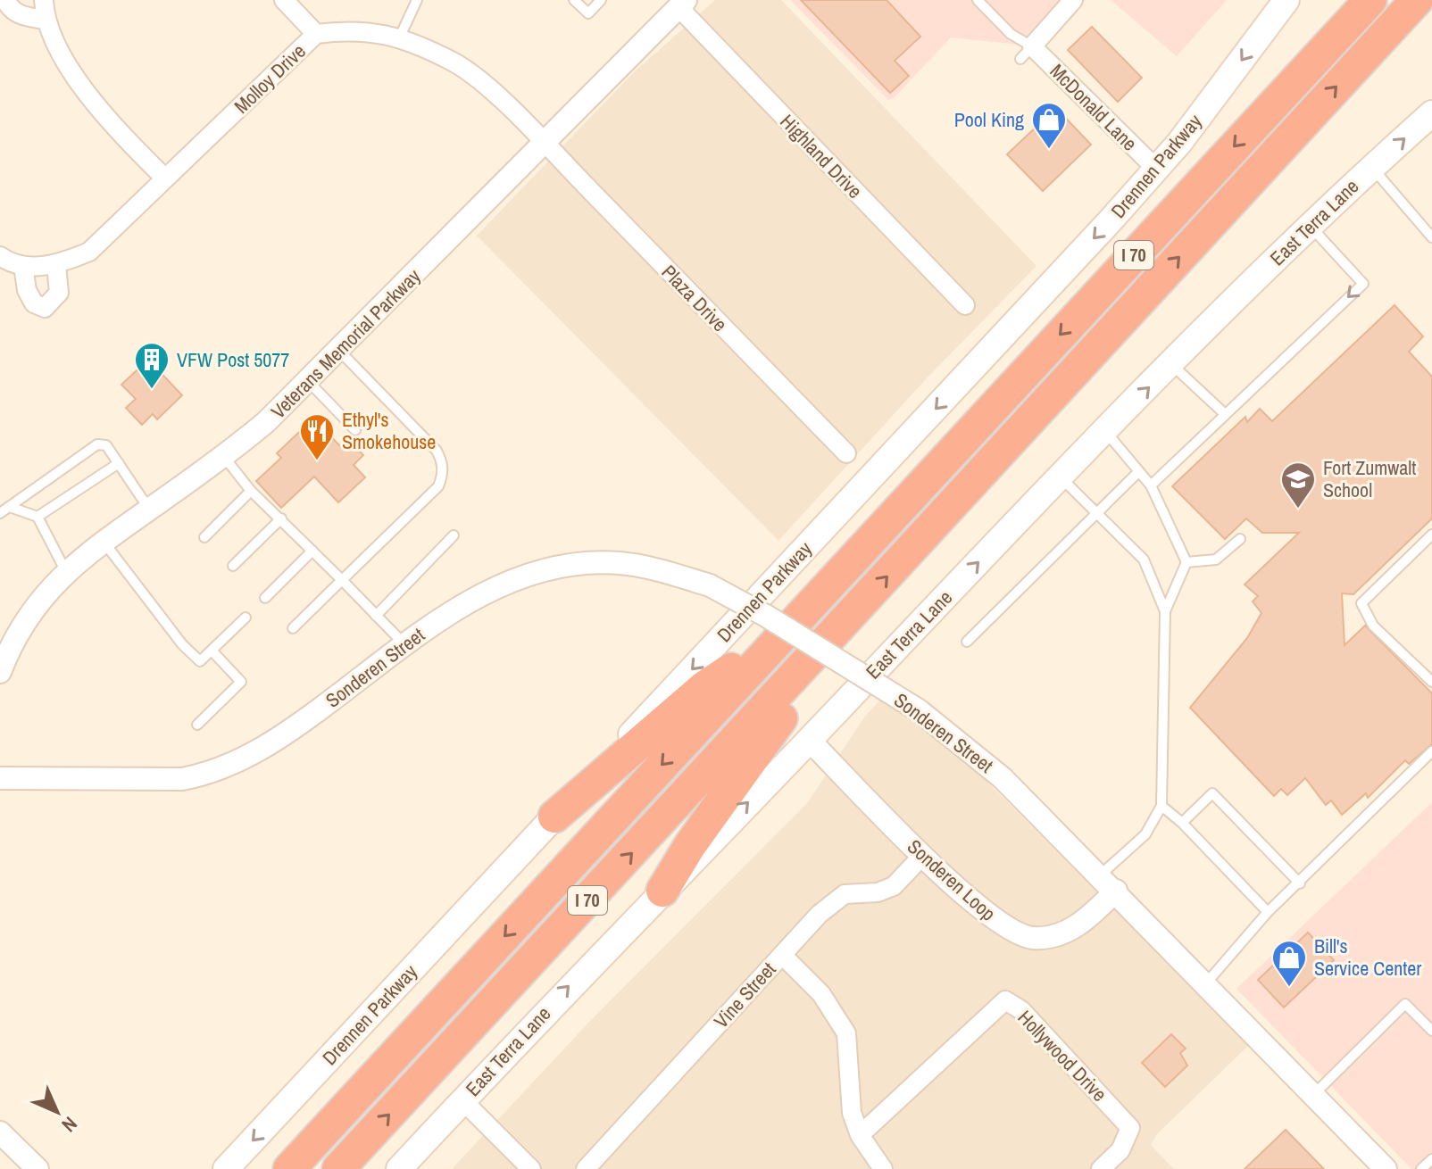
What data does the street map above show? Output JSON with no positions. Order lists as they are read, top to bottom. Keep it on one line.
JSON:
{"streets":{"highway":["I 70"],"main road":["Drennen Parkway","East Terra Lane"],"street":["Molloy Drive","McDonald Lane","Highland Drive","Plaza Drive","Veterans Memorial Parkway","Sonderen Street","Sonderen Loop","Vine Street","Hollywood Drive"]},"crossings":[["Molloy Drive","Plaza Drive"],["Molloy Drive","Veterans Memorial Parkway"],["McDonald Lane","Drennen Parkway"],["Highland Drive","Veterans Memorial Parkway"],["East Terra Lane","Sonderen Loop"],["Plaza Drive","Veterans Memorial Parkway"],["Sonderen Street","Sonderen Loop"],["Sonderen Loop","Vine Street"]],"one_way":["Drennen Parkway","East Terra Lane"],"places":{"shop":["Pool King","Bill's Service Center"],"building":["VFW Post 5077"],"restaurant":["Ethyl's Smokehouse"],"school or university":["Fort Zumwalt School"]},"north":"bottom right"}
